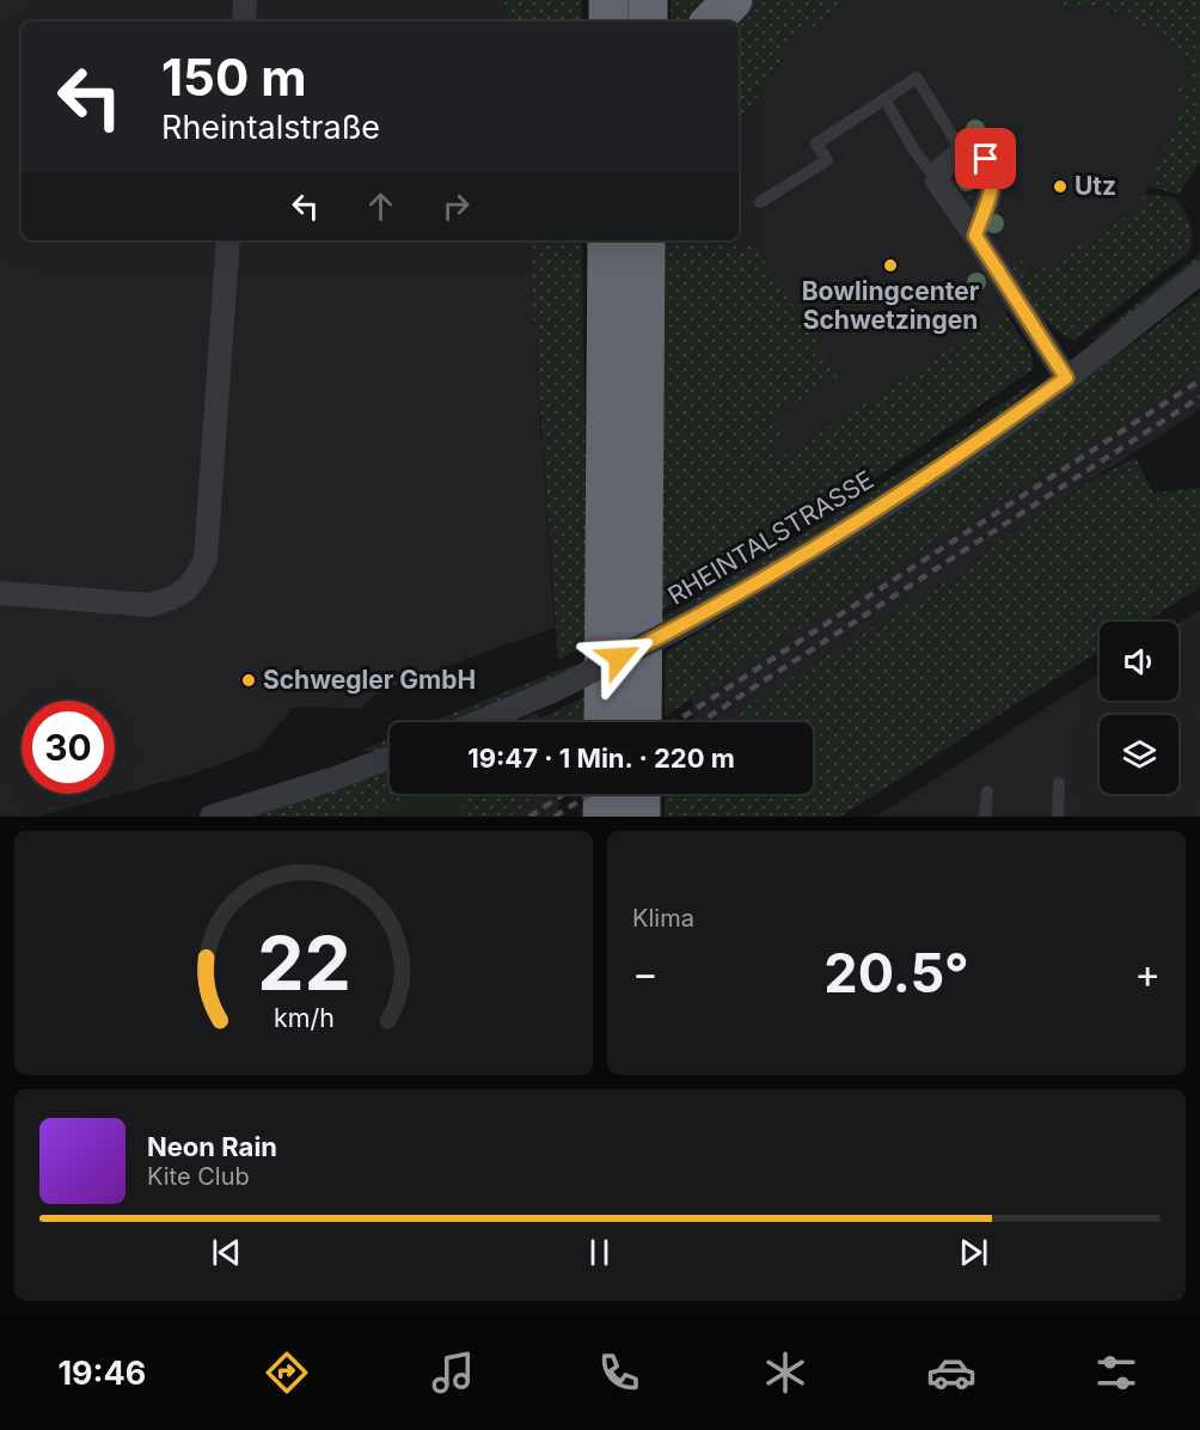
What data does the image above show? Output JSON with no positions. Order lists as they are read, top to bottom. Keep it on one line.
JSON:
{"streets":{"street":["RHEINTALSTRASSE"]},"places":["Utz","Bowlingcenter Schwetzingen","Schwegler GmbH"],"page":{"turn":["150 m","Rheintalstraße"],"limit":"30","trip":"19:47 · 1 Min. · 220 m","tile":"Klima","heat":["−","20.5°","+"],"song":["Neon Rain","Kite Club"],"tabs":"19:46","gauge":["22","km/h"]}}
